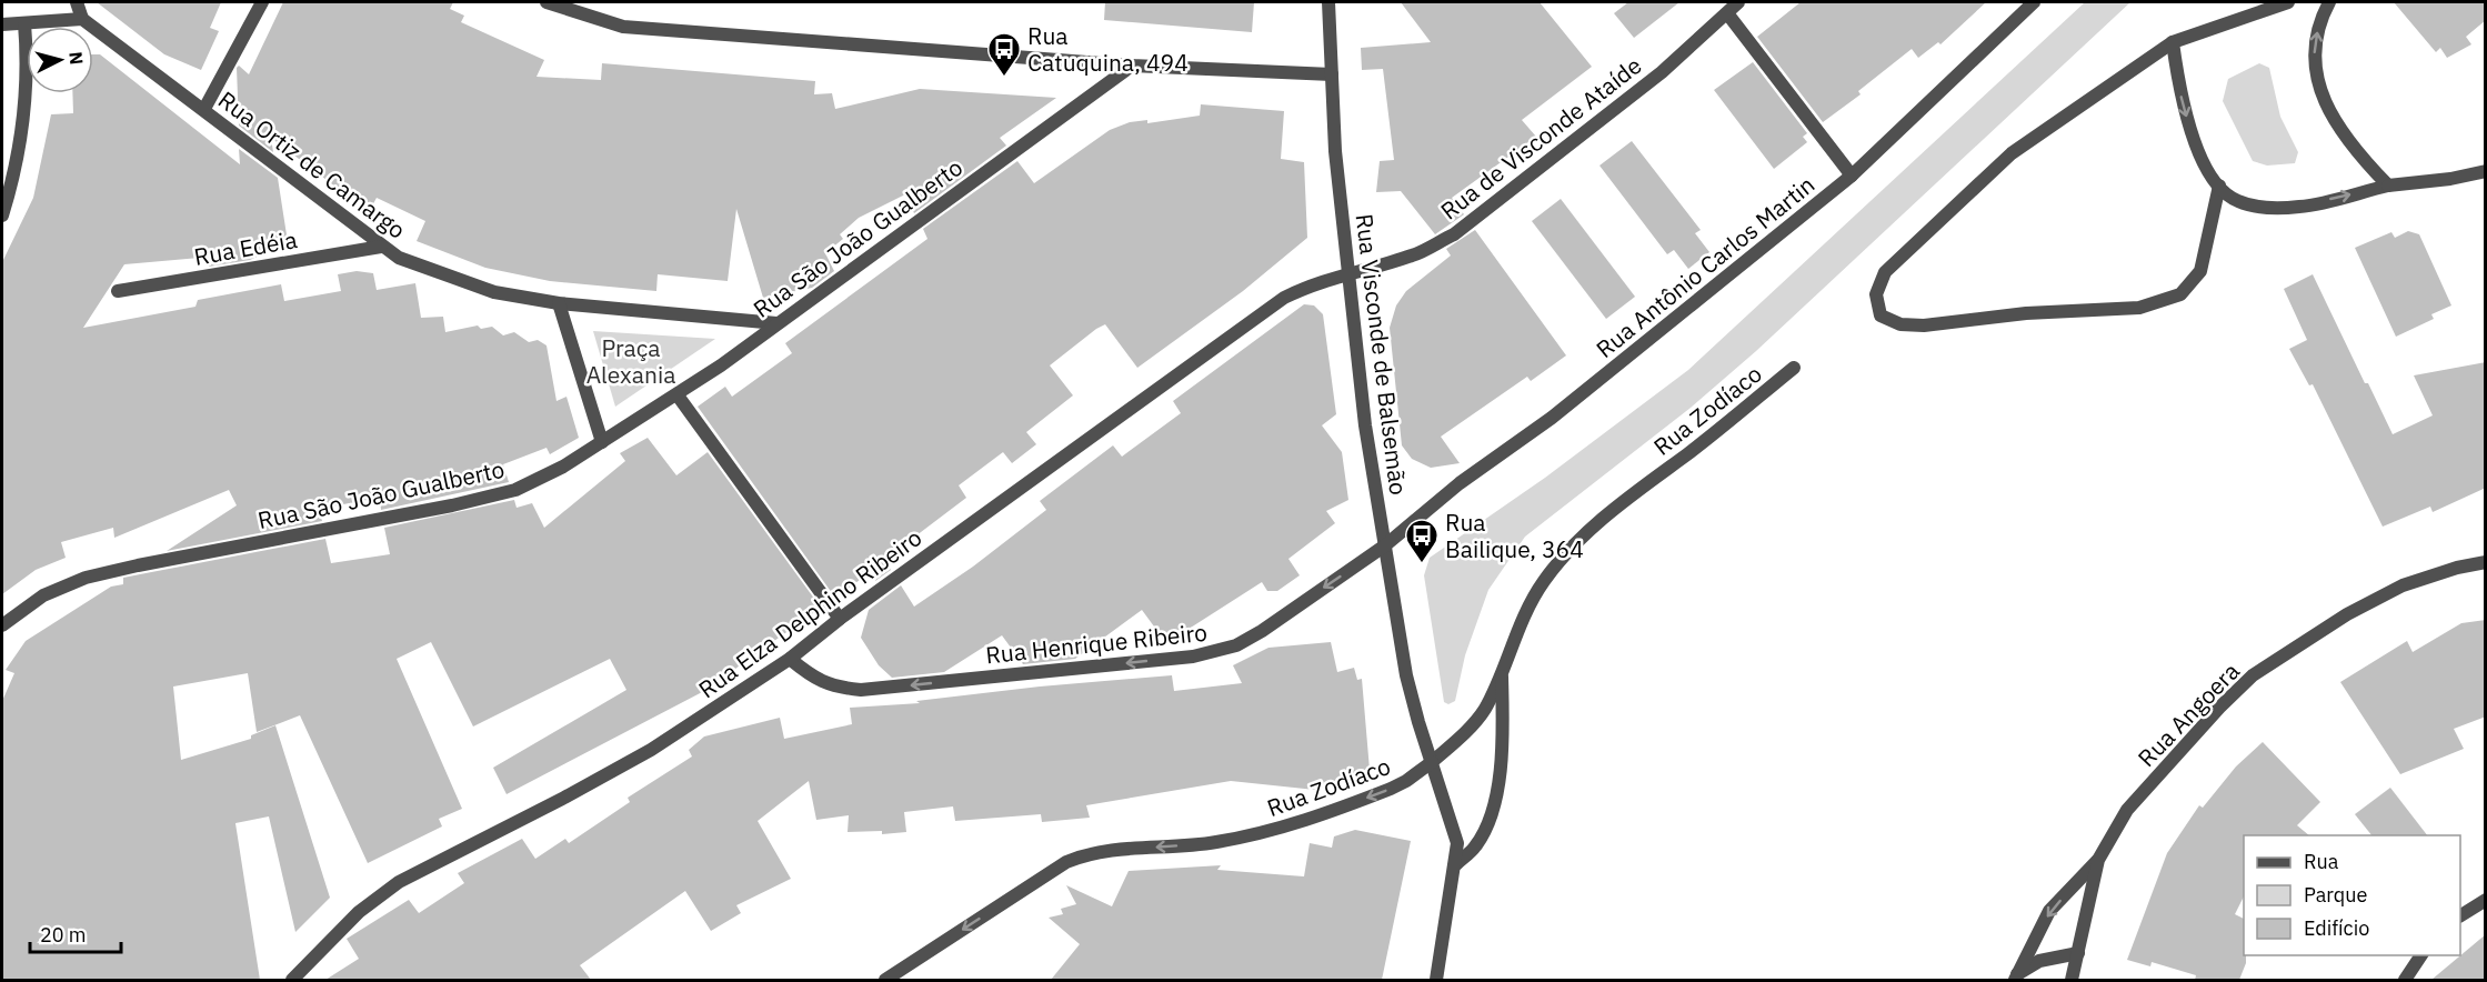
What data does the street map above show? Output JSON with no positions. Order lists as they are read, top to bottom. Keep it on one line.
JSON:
{"streets":{"street":["Rua de Visconde Ataíde","Rua Ortiz de Camargo","Rua São João Gualberto","Rua Edéia","Rua Antônio Carlos Martin","Rua Visconde de Balsemão","Rua Zodíaco","Rua Elza Delphino Ribeiro","Rua Henrique Ribeiro","Rua Angoera"]},"crossings":[["Rua de Visconde Ataíde","Rua Visconde de Balsemão"],["Rua de Visconde Ataíde","Rua Elza Delphino Ribeiro"],["Rua Ortiz de Camargo","Rua São João Gualberto"],["Rua Ortiz de Camargo","Rua Edéia"],["Rua Antônio Carlos Martin","Rua Visconde de Balsemão"],["Rua Antônio Carlos Martin","Rua Henrique Ribeiro"],["Rua Visconde de Balsemão","Rua Zodíaco"],["Rua Visconde de Balsemão","Rua Elza Delphino Ribeiro"],["Rua Visconde de Balsemão","Rua Henrique Ribeiro"],["Rua Elza Delphino Ribeiro","Rua Henrique Ribeiro"]],"one_way":["Rua Zodíaco","Rua Henrique Ribeiro"],"parks":["Praça Alexania"],"places":{"bus stop":["Rua Catuquina, 494","Rua Bailique, 364"]},"legend":["Rua","Parque","Edifício"],"scale_bar":"20 m","north":"right"}
